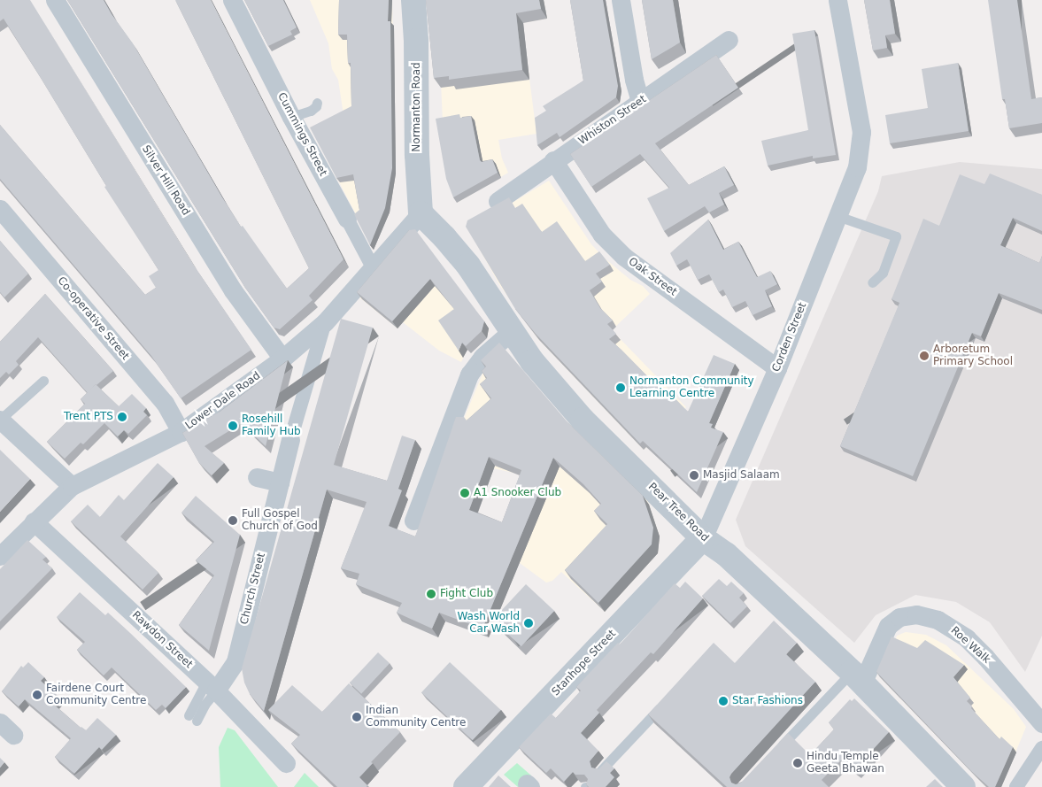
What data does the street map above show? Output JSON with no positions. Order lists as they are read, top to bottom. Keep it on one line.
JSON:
{"streets":{"street":["Normanton Road","Whiston Street","Cummings Street","Silver Hill Road","Oak Street","Co-operative Street","Corden Street","Lower Dale Road","Pear Tree Road","Church Street","Rawdon Street","Roe Walk","Stanhope Street"]},"crossings":[["Normanton Road","Lower Dale Road"],["Normanton Road","Pear Tree Road"],["Whiston Street","Oak Street"],["Cummings Street","Lower Dale Road"],["Silver Hill Road","Lower Dale Road"],["Oak Street","Corden Street"],["Co-operative Street","Lower Dale Road"],["Corden Street","Pear Tree Road"],["Corden Street","Stanhope Street"],["Lower Dale Road","Pear Tree Road"],["Lower Dale Road","Church Street"],["Lower Dale Road","Rawdon Street"],["Pear Tree Road","Roe Walk"],["Pear Tree Road","Stanhope Street"],["Church Street","Rawdon Street"]],"places":["Arboretum Primary School","Normanton Community Learning Centre","Trent PTS","Rosehill Family Hub","Masjid Salaam","A1 Snooker Club","Full Gospel Church of God","Fight Club","Wash World Car Wash","Fairdene Court Community Centre","Star Fashions","Indian Community Centre","Hindu Temple Geeta Bhawan"]}
